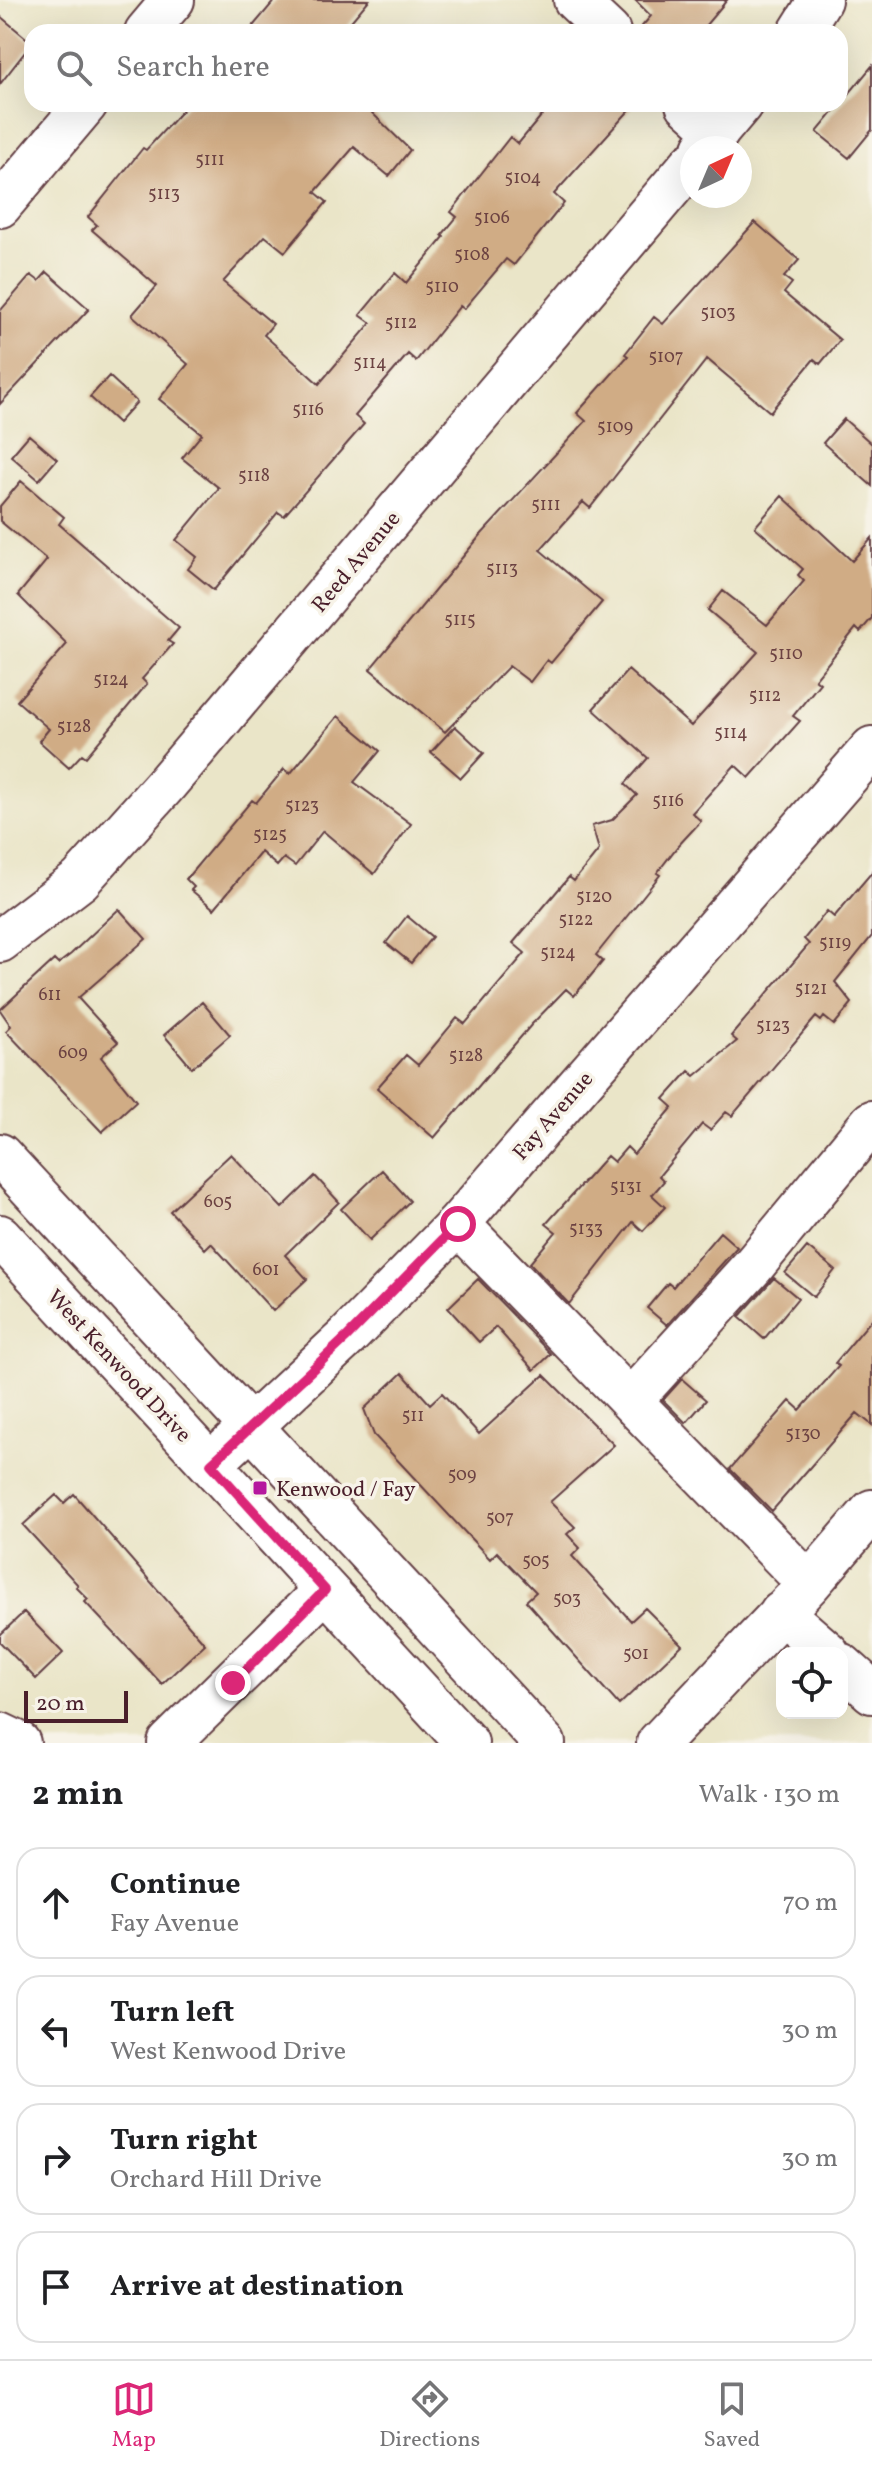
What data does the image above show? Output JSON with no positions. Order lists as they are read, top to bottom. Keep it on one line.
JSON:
{"streets":{"street":["Reed Avenue","Fay Avenue","West Kenwood Drive"]},"crossings":[["Fay Avenue","West Kenwood Drive"]],"places":{"transit":["Kenwood / Fay"]},"house_numbers":["5111","5104","5113","5106","5108","5110","5103","5112","5107","5114","5116","5109","5118","5111","5113","5115","5110","5124","5112","5128","5114","5116","5123","5125","5120","5122","5119","5124","5121","611","5123","609","5128","5131","605","5133","601","511","5130","509","507","505","503","501"],"scale_bar":"20 m","north":"top right","page":{"search":"Search here","scale":"20 m","heading":["2 min","Walk · 130 m"],"list":[["Continue","Fay Avenue","70 m"],["Turn left","West Kenwood Drive","30 m"],["Turn right","Orchard Hill Drive","30 m"],"Arrive at destination"],"nav":["Map","Directions","Saved"]}}
